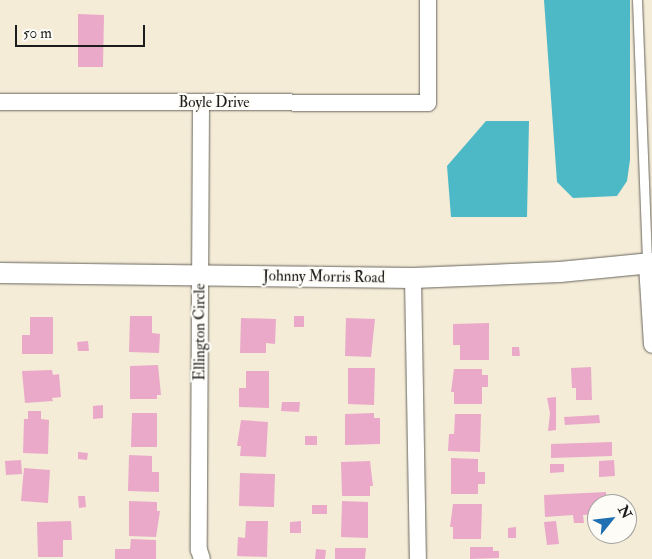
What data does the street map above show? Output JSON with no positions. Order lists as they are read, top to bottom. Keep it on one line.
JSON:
{"streets":{"street":["Boyle Drive","Johnny Morris Road","Ellington Circle"]},"crossings":[["Boyle Drive","Ellington Circle"],["Johnny Morris Road","Ellington Circle"]],"scale_bar":"50 m","north":"top right"}
